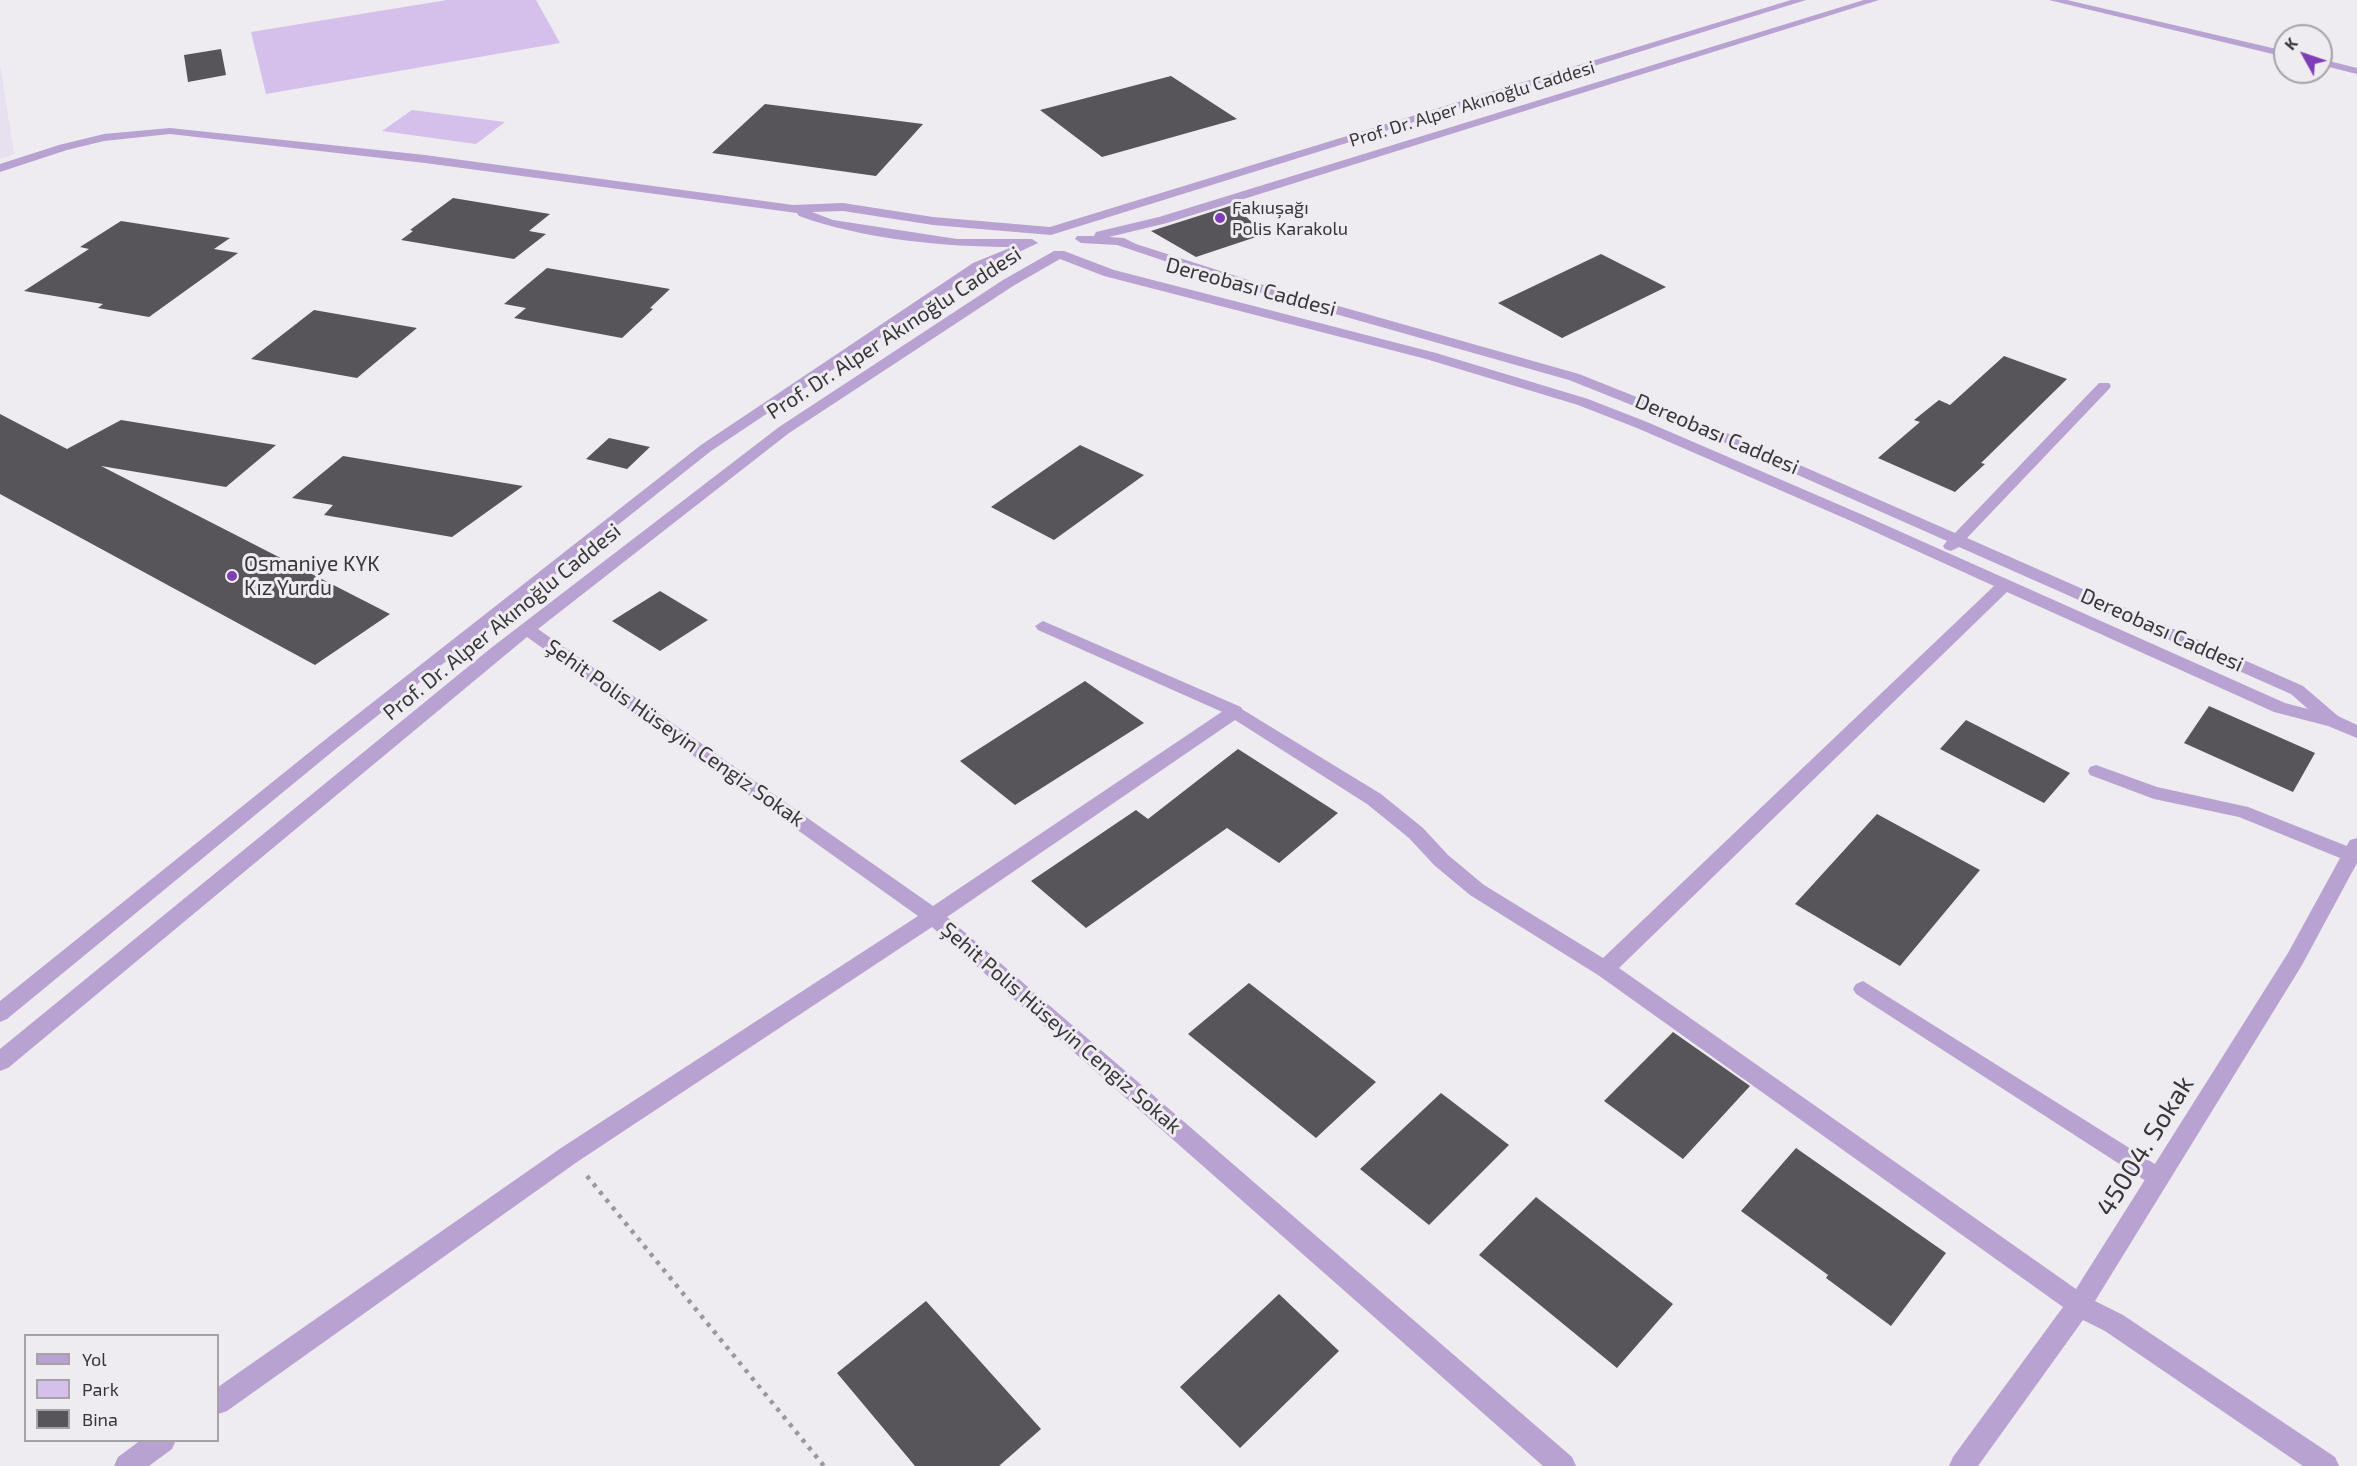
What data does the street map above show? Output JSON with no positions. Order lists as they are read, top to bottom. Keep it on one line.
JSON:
{"streets":{"street":["Prof. Dr. Alper Akınoğlu Caddesi","Dereobası Caddesi","Şehit Polis Hüseyin Cengiz Sokak","45004. Sokak"]},"crossings":[["Prof. Dr. Alper Akınoğlu Caddesi","Dereobası Caddesi"],["Prof. Dr. Alper Akınoğlu Caddesi","Şehit Polis Hüseyin Cengiz Sokak"]],"places":["Fakıuşağı Polis Karakolu","Osmaniye KYK Kız Yurdu"],"legend":["Yol","Park","Bina"],"north":"top left"}
